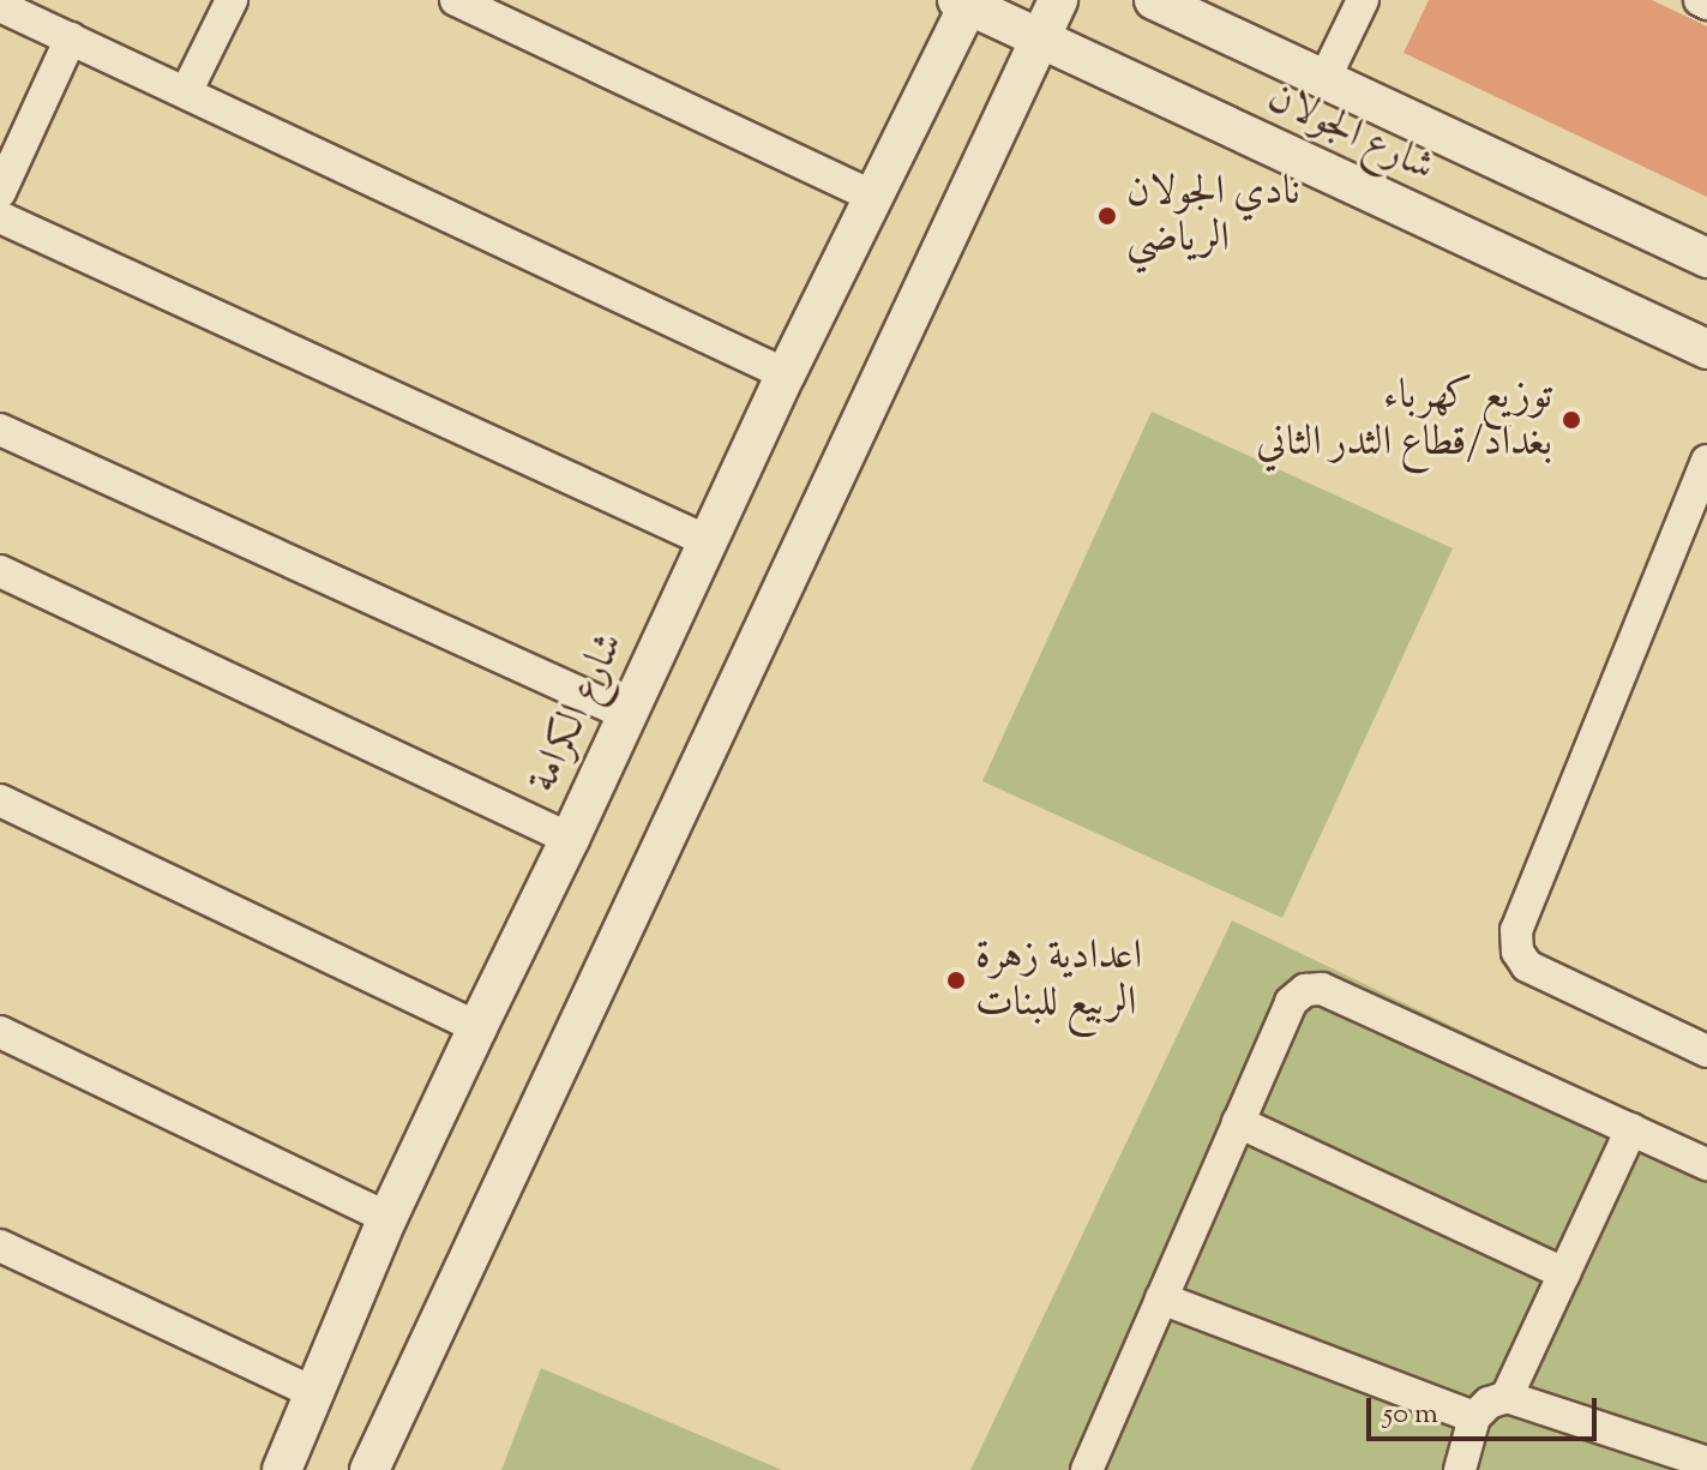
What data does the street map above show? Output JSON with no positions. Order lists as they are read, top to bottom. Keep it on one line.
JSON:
{"streets":{"street":["شارع الجولان","شارع الكرامة"]},"crossings":[["شارع الجولان","شارع الكرامة"]],"places":["نادي الجولان الرياضي","توزيع كهرباء بغداد/قطاع الثدر الثاني","اعدادية زهرة الربيع للبنات"],"scale_bar":"50 m"}
